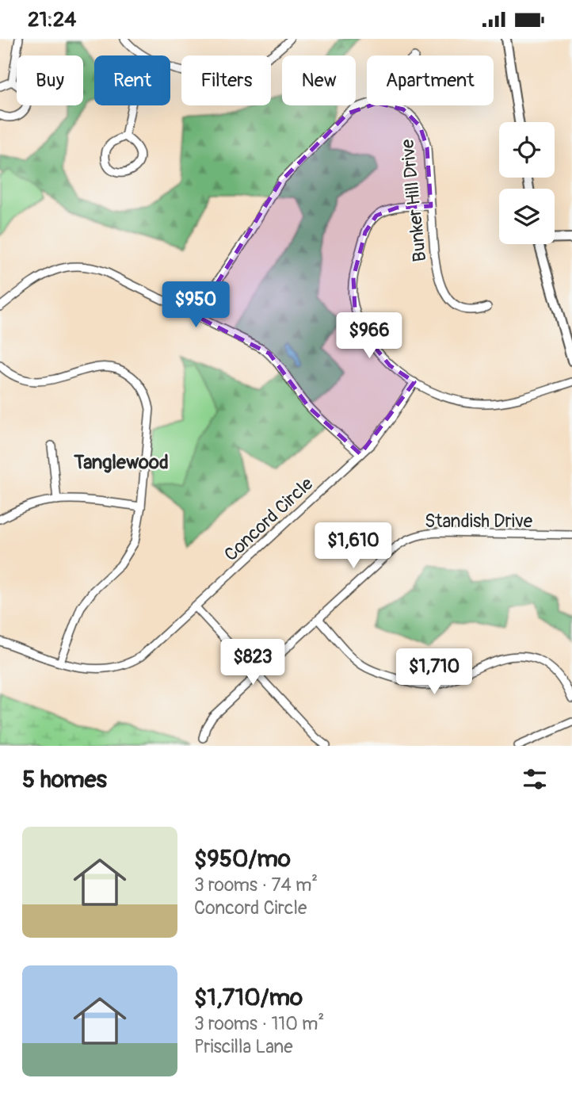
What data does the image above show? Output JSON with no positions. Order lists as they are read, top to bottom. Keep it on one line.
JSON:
{"streets":{"street":["Bunker Hill Drive","Concord Circle","Standish Drive"]},"districts":["Tanglewood"],"page":{"status":"21:24","chip":["Buy","Rent","Filters","New","Apartment"],"price":["$950","$966","$1,610","$823","$1,710"],"heading":"5 homes","list":[{"name":"$950/mo","note":"3 rooms · 74 m² · Concord Circle"},{"name":"$1,710/mo","note":"3 rooms · 110 m² · Priscilla Lane"}]}}
